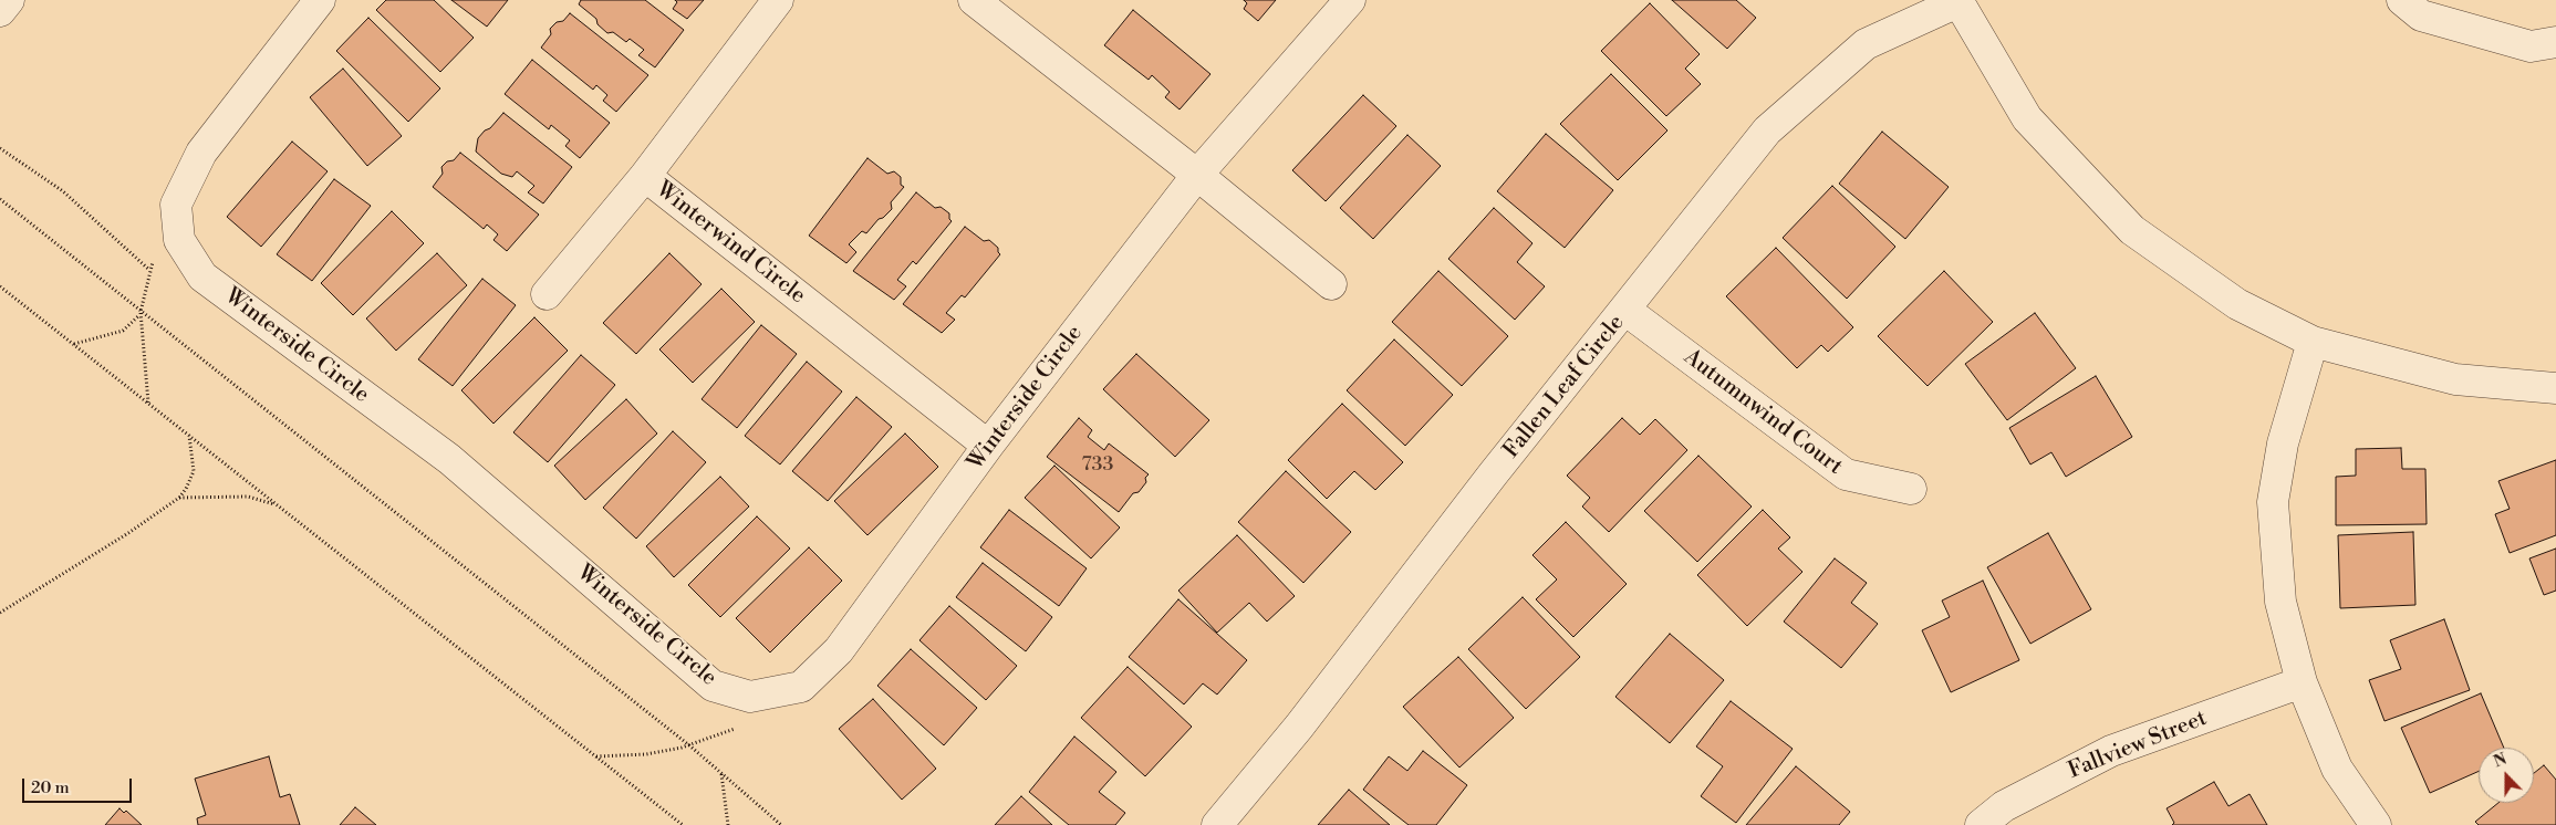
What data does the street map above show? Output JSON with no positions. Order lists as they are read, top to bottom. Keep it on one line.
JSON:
{"streets":{"street":["Winterwind Circle","Winterside Circle","Fallen Leaf Circle","Autumnwind Court","Fallview Street"]},"crossings":[["Winterwind Circle","Winterside Circle"],["Fallen Leaf Circle","Autumnwind Court"]],"house_numbers":["733"],"scale_bar":"20 m","north":"top"}
